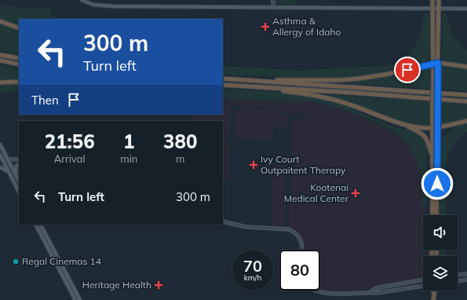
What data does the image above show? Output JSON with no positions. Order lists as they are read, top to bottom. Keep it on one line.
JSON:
{"places":{"health":["Asthma & Allergy of Idaho","Ivy Court Outpaitent Therapy","Kootenai Medical Center","Heritage Health"],"other":["Regal Cinemas 14"]},"page":{"turn":["300 m","Turn left"],"then":"Then","eta":["21:56","Arrival","1","min","380","m"],"list":[{"name":"Turn left","value":"300 m"}],"speed":"70 km/h","limit":"80"}}
